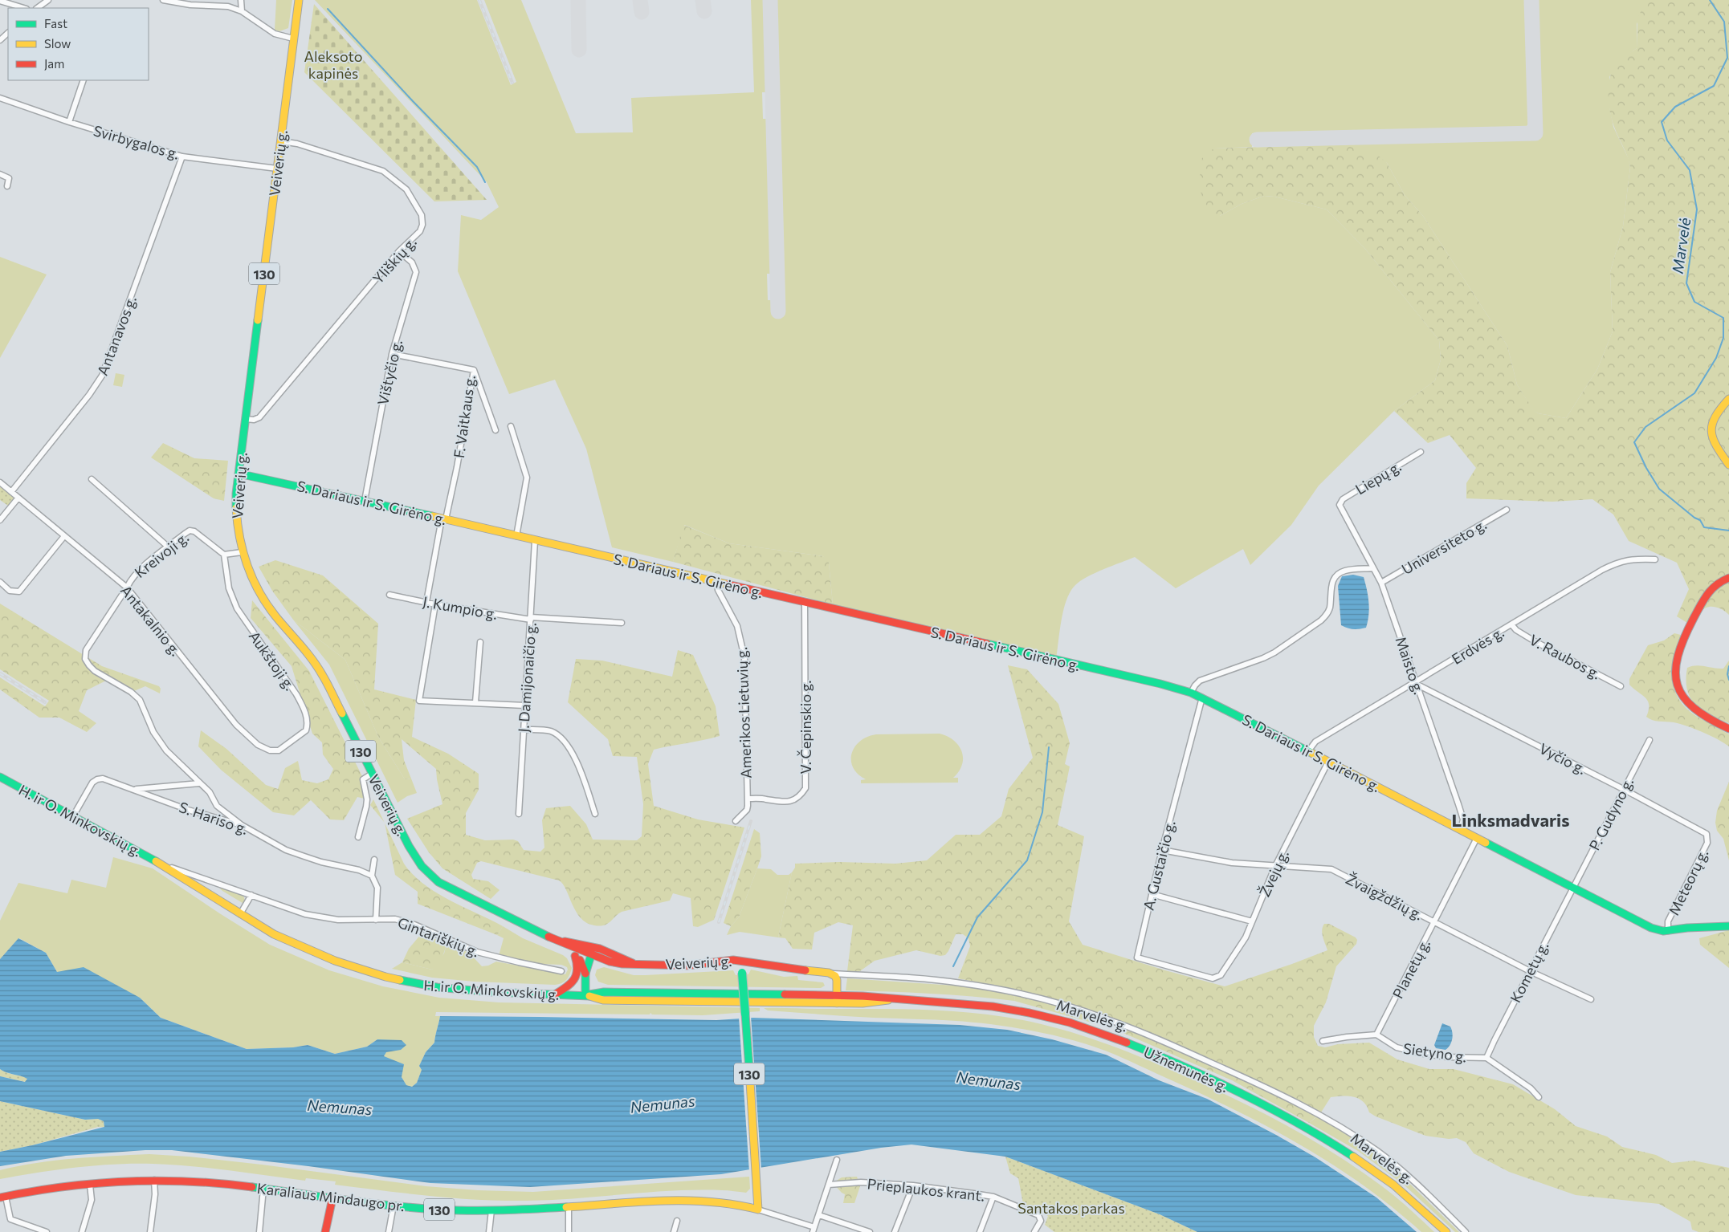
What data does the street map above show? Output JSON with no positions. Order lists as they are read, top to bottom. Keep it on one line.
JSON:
{"streets":{"main road":["Veiverių g.","130","S. Dariaus ir S. Girėno g.","H. ir O. Minkovskių g.","Užnemunės g.","Karaliaus Mindaugo pr."],"street":["Svirbygalos g.","Yliškių g.","Antanavos g.","Vištyčio g.","F. Vaitkaus g.","Liepų g.","Universiteto g.","Kreivoji g.","J. Kumpio g.","Antakalnio g.","Erdvės g.","V. Raubos g.","Aukštoji g.","Maisto g.","J. Damijonaičio g.","Amerikos Lietuvių g.","V. Čepinskio g.","Vyčio g.","P. Gudyno g.","S. Hariso g.","A. Gustaičio g.","Žvejų g.","Meteorų g.","Žvaigždžių g.","Gintariškių g.","Planetų g.","Kometų g.","Marvelės g.","Sietyno g.","Prieplaukos krant."]},"crossings":[["Svirbygalos g.","Veiverių g."],["Svirbygalos g.","Antanavos g."],["Veiverių g.","Yliškių g."],["Veiverių g.","130"],["Veiverių g.","S. Dariaus ir S. Girėno g."],["Veiverių g.","Marvelės g."],["Yliškių g.","Vištyčio g."],["130","Karaliaus Mindaugo pr."],["Antanavos g.","Antakalnio g."],["Vištyčio g.","F. Vaitkaus g."],["Vištyčio g.","S. Dariaus ir S. Girėno g."],["F. Vaitkaus g.","S. Dariaus ir S. Girėno g."],["F. Vaitkaus g.","J. Kumpio g."],["Liepų g.","Maisto g."],["S. Dariaus ir S. Girėno g.","Erdvės g."],["S. Dariaus ir S. Girėno g.","Maisto g."],["S. Dariaus ir S. Girėno g.","J. Damijonaičio g."],["S. Dariaus ir S. Girėno g.","Amerikos Lietuvių g."],["S. Dariaus ir S. Girėno g.","V. Čepinskio g."],["S. Dariaus ir S. Girėno g.","P. Gudyno g."],["S. Dariaus ir S. Girėno g.","A. Gustaičio g."],["S. Dariaus ir S. Girėno g.","Žvejų g."],["S. Dariaus ir S. Girėno g.","Meteorų g."],["S. Dariaus ir S. Girėno g.","Planetų g."],["S. Dariaus ir S. Girėno g.","Kometų g."],["Universiteto g.","Maisto g."],["Kreivoji g.","Antakalnio g."],["Kreivoji g.","Aukštoji g."],["Kreivoji g.","S. Hariso g."],["J. Kumpio g.","J. Damijonaičio g."],["Antakalnio g.","Aukštoji g."],["Erdvės g.","V. Raubos g."],["Erdvės g.","Maisto g."],["Erdvės g.","Vyčio g."],["Maisto g.","Vyčio g."],["Amerikos Lietuvių g.","V. Čepinskio g."],["Vyčio g.","P. Gudyno g."],["Vyčio g.","Meteorų g."],["P. Gudyno g.","Kometų g."],["S. Hariso g.","H. ir O. Minkovskių g."],["H. ir O. Minkovskių g.","Gintariškių g."],["H. ir O. Minkovskių g.","Užnemunės g."],["A. Gustaičio g.","Žvejų g."],["A. Gustaičio g.","Žvaigždžių g."],["Žvejų g.","Žvaigždžių g."],["Žvaigždžių g.","Planetų g."],["Žvaigždžių g.","Kometų g."],["Planetų g.","Sietyno g."],["Kometų g.","Sietyno g."]],"districts":["Linksmadvaris"],"water":["Marvelė","Nemunas"],"parks":["Aleksoto kapinės","Santakos parkas"],"legend":["Fast","Slow","Jam"]}
